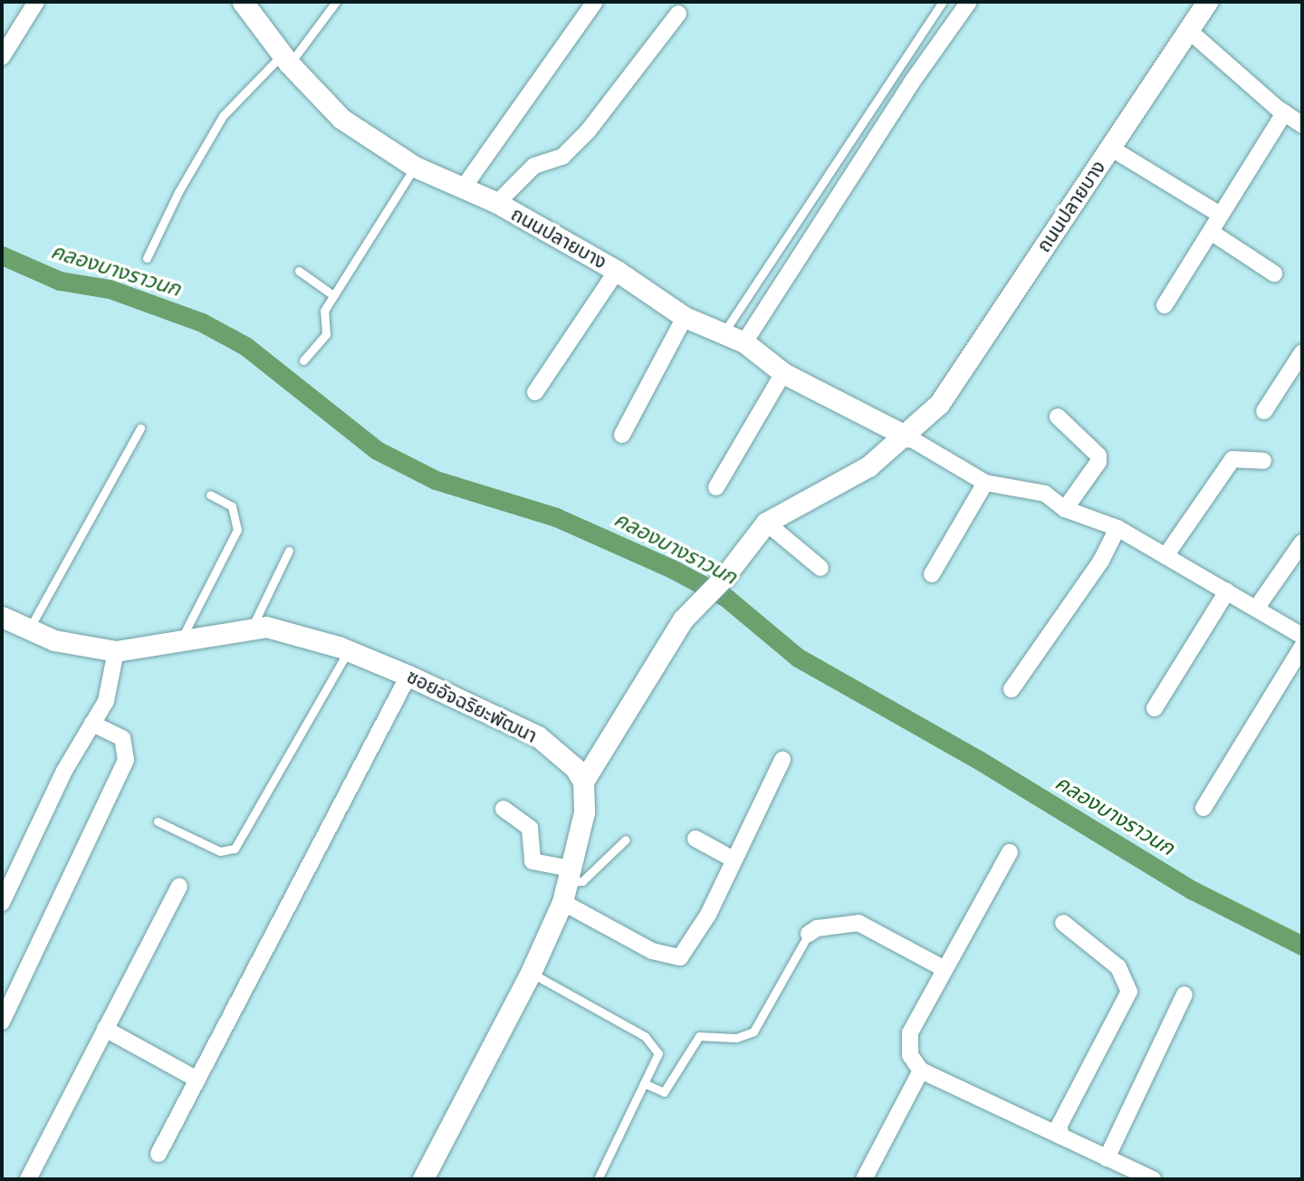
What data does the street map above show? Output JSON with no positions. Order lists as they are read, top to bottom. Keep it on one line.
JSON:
{"streets":{"street":["ถนนปลายบาง","ซอยอัจฉริยะพัฒนา"]},"crossings":[["ถนนปลายบาง","ซอยอัจฉริยะพัฒนา"]],"water":["คลองบางราวนก"]}
